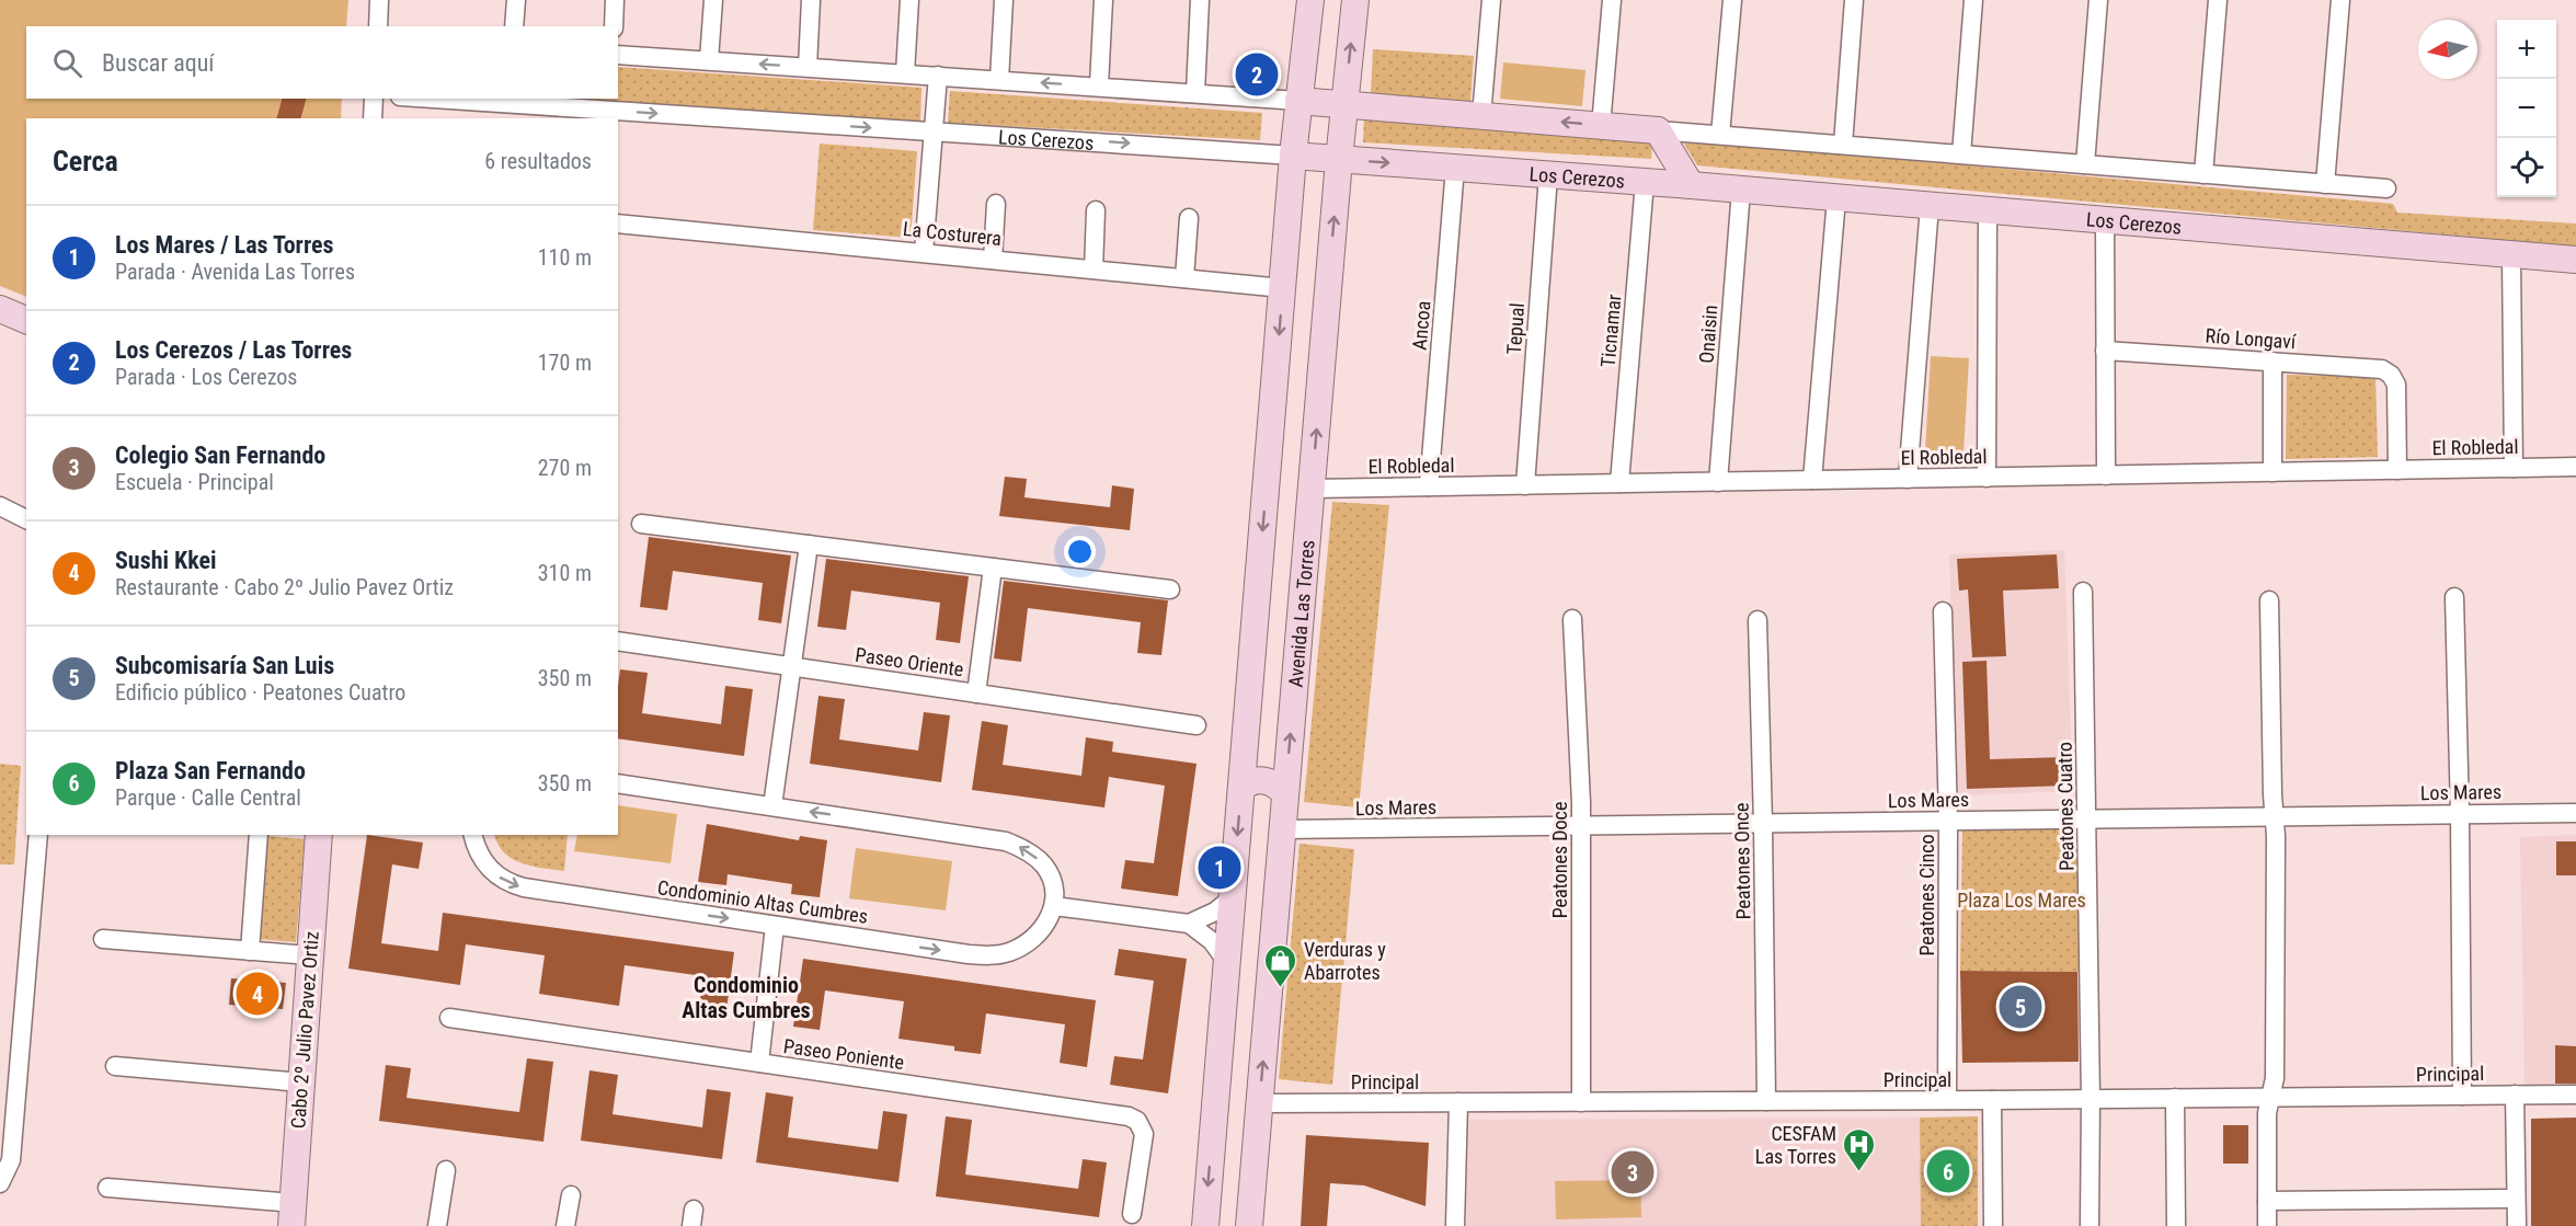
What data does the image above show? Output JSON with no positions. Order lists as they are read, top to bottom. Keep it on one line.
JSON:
{"streets":{"main road":["Los Cerezos","Avenida Las Torres","Cabo 2º Julio Pavez Ortiz"],"street":["La Costurera","Ancoa","Tepual","Ticnamar","Onaisin","Río Longaví","El Robledal","Paseo Oriente","Los Mares","Peatones Cuatro","Peatones Doce","Peatones Once","Peatones Cinco","Condominio Altas Cumbres","Paseo Poniente","Principal"]},"crossings":[["Los Cerezos","Ancoa"],["Los Cerezos","Tepual"],["Los Cerezos","Ticnamar"],["Los Cerezos","Onaisin"],["Los Cerezos","Avenida Las Torres"],["Ancoa","El Robledal"],["Tepual","El Robledal"],["Ticnamar","El Robledal"],["Onaisin","El Robledal"],["Río Longaví","El Robledal"],["El Robledal","Avenida Las Torres"],["Avenida Las Torres","Los Mares"],["Avenida Las Torres","Principal"],["Los Mares","Peatones Cuatro"],["Los Mares","Peatones Doce"],["Los Mares","Peatones Once"],["Los Mares","Peatones Cinco"],["Peatones Cuatro","Principal"],["Peatones Doce","Principal"],["Peatones Once","Principal"],["Peatones Cinco","Principal"]],"one_way":["Condominio Altas Cumbres"],"districts":["Condominio Altas Cumbres"],"parks":["Plaza Los Mares"],"places":{"shop":["Verduras y Abarrotes"],"hospital":["CESFAM Las Torres"]},"north":"left","page":{"map_buttons":["+","−"],"search":"Buscar aquí","pins":["2","1","4","5","6","3"],"heading":["Cerca","6 resultados"],"list":[{"mark":"1","name":"Los Mares / Las Torres","note":"Parada · Avenida Las Torres","value":"110 m"},{"mark":"2","name":"Los Cerezos / Las Torres","note":"Parada · Los Cerezos","value":"170 m"},{"mark":"3","name":"Colegio San Fernando","note":"Escuela · Principal","value":"270 m"},{"mark":"4","name":"Sushi Kkei","note":"Restaurante · Cabo 2º Julio Pavez Ortiz","value":"310 m"},{"mark":"5","name":"Subcomisaría San Luis","note":"Edificio público · Peatones Cuatro","value":"350 m"},{"mark":"6","name":"Plaza San Fernando","note":"Parque · Calle Central","value":"350 m"}]}}
